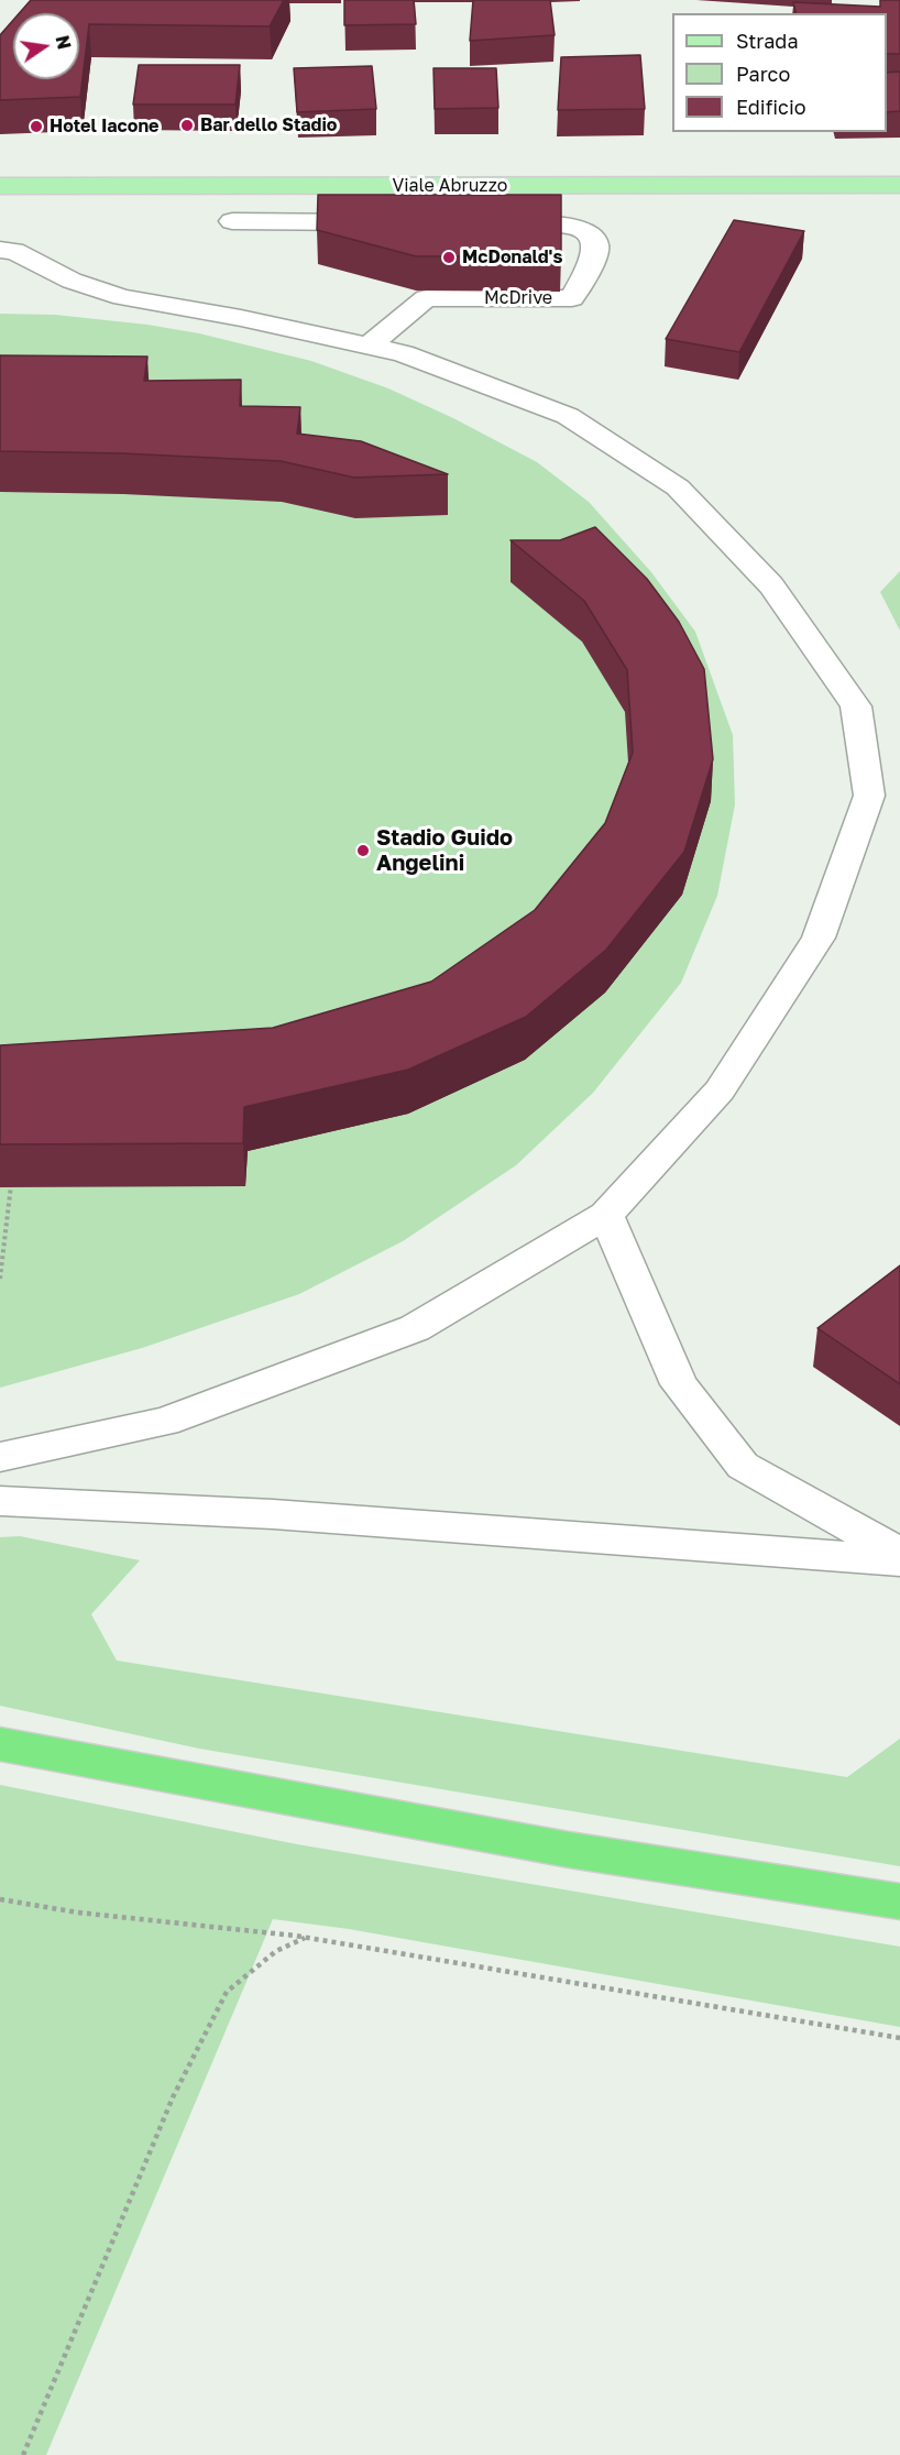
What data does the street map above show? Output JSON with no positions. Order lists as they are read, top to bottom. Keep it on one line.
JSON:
{"streets":{"main road":["Viale Abruzzo"],"street":["McDrive"]},"places":["Bar dello Stadio","Hotel Iacone","McDonald's","Stadio Guido Angelini"],"legend":["Strada","Parco","Edificio"],"north":"right"}
